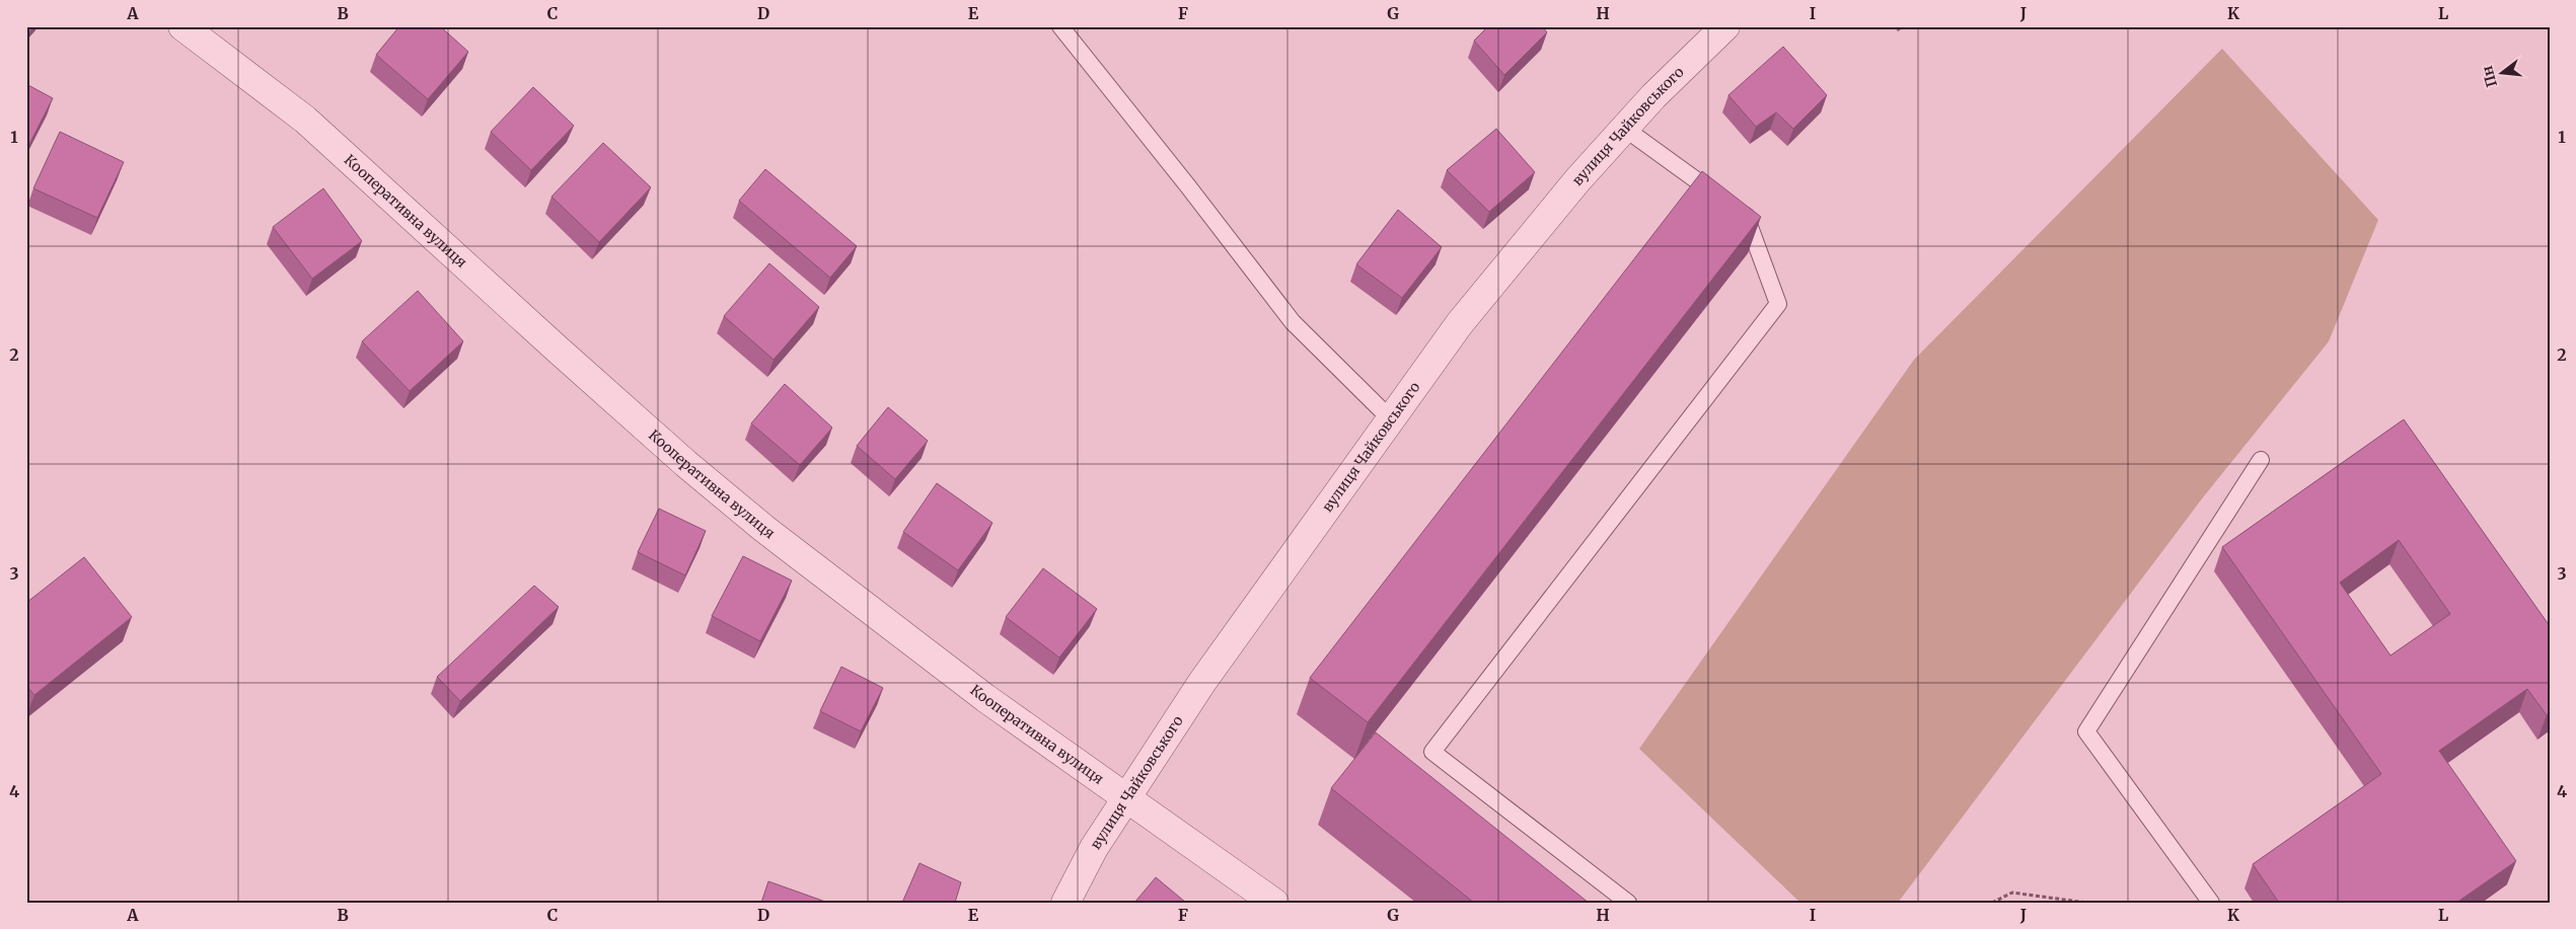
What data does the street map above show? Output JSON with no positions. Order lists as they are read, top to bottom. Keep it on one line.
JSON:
{"streets":{"street":["вулиця Чайковського","Кооперативна вулиця"]},"crossings":[["вулиця Чайковського","Кооперативна вулиця"]],"north":"left","grid":{"columns":["A","B","C","D","E","F","G","H","I","J","K","L"],"rows":["1","2","3","4"]}}
